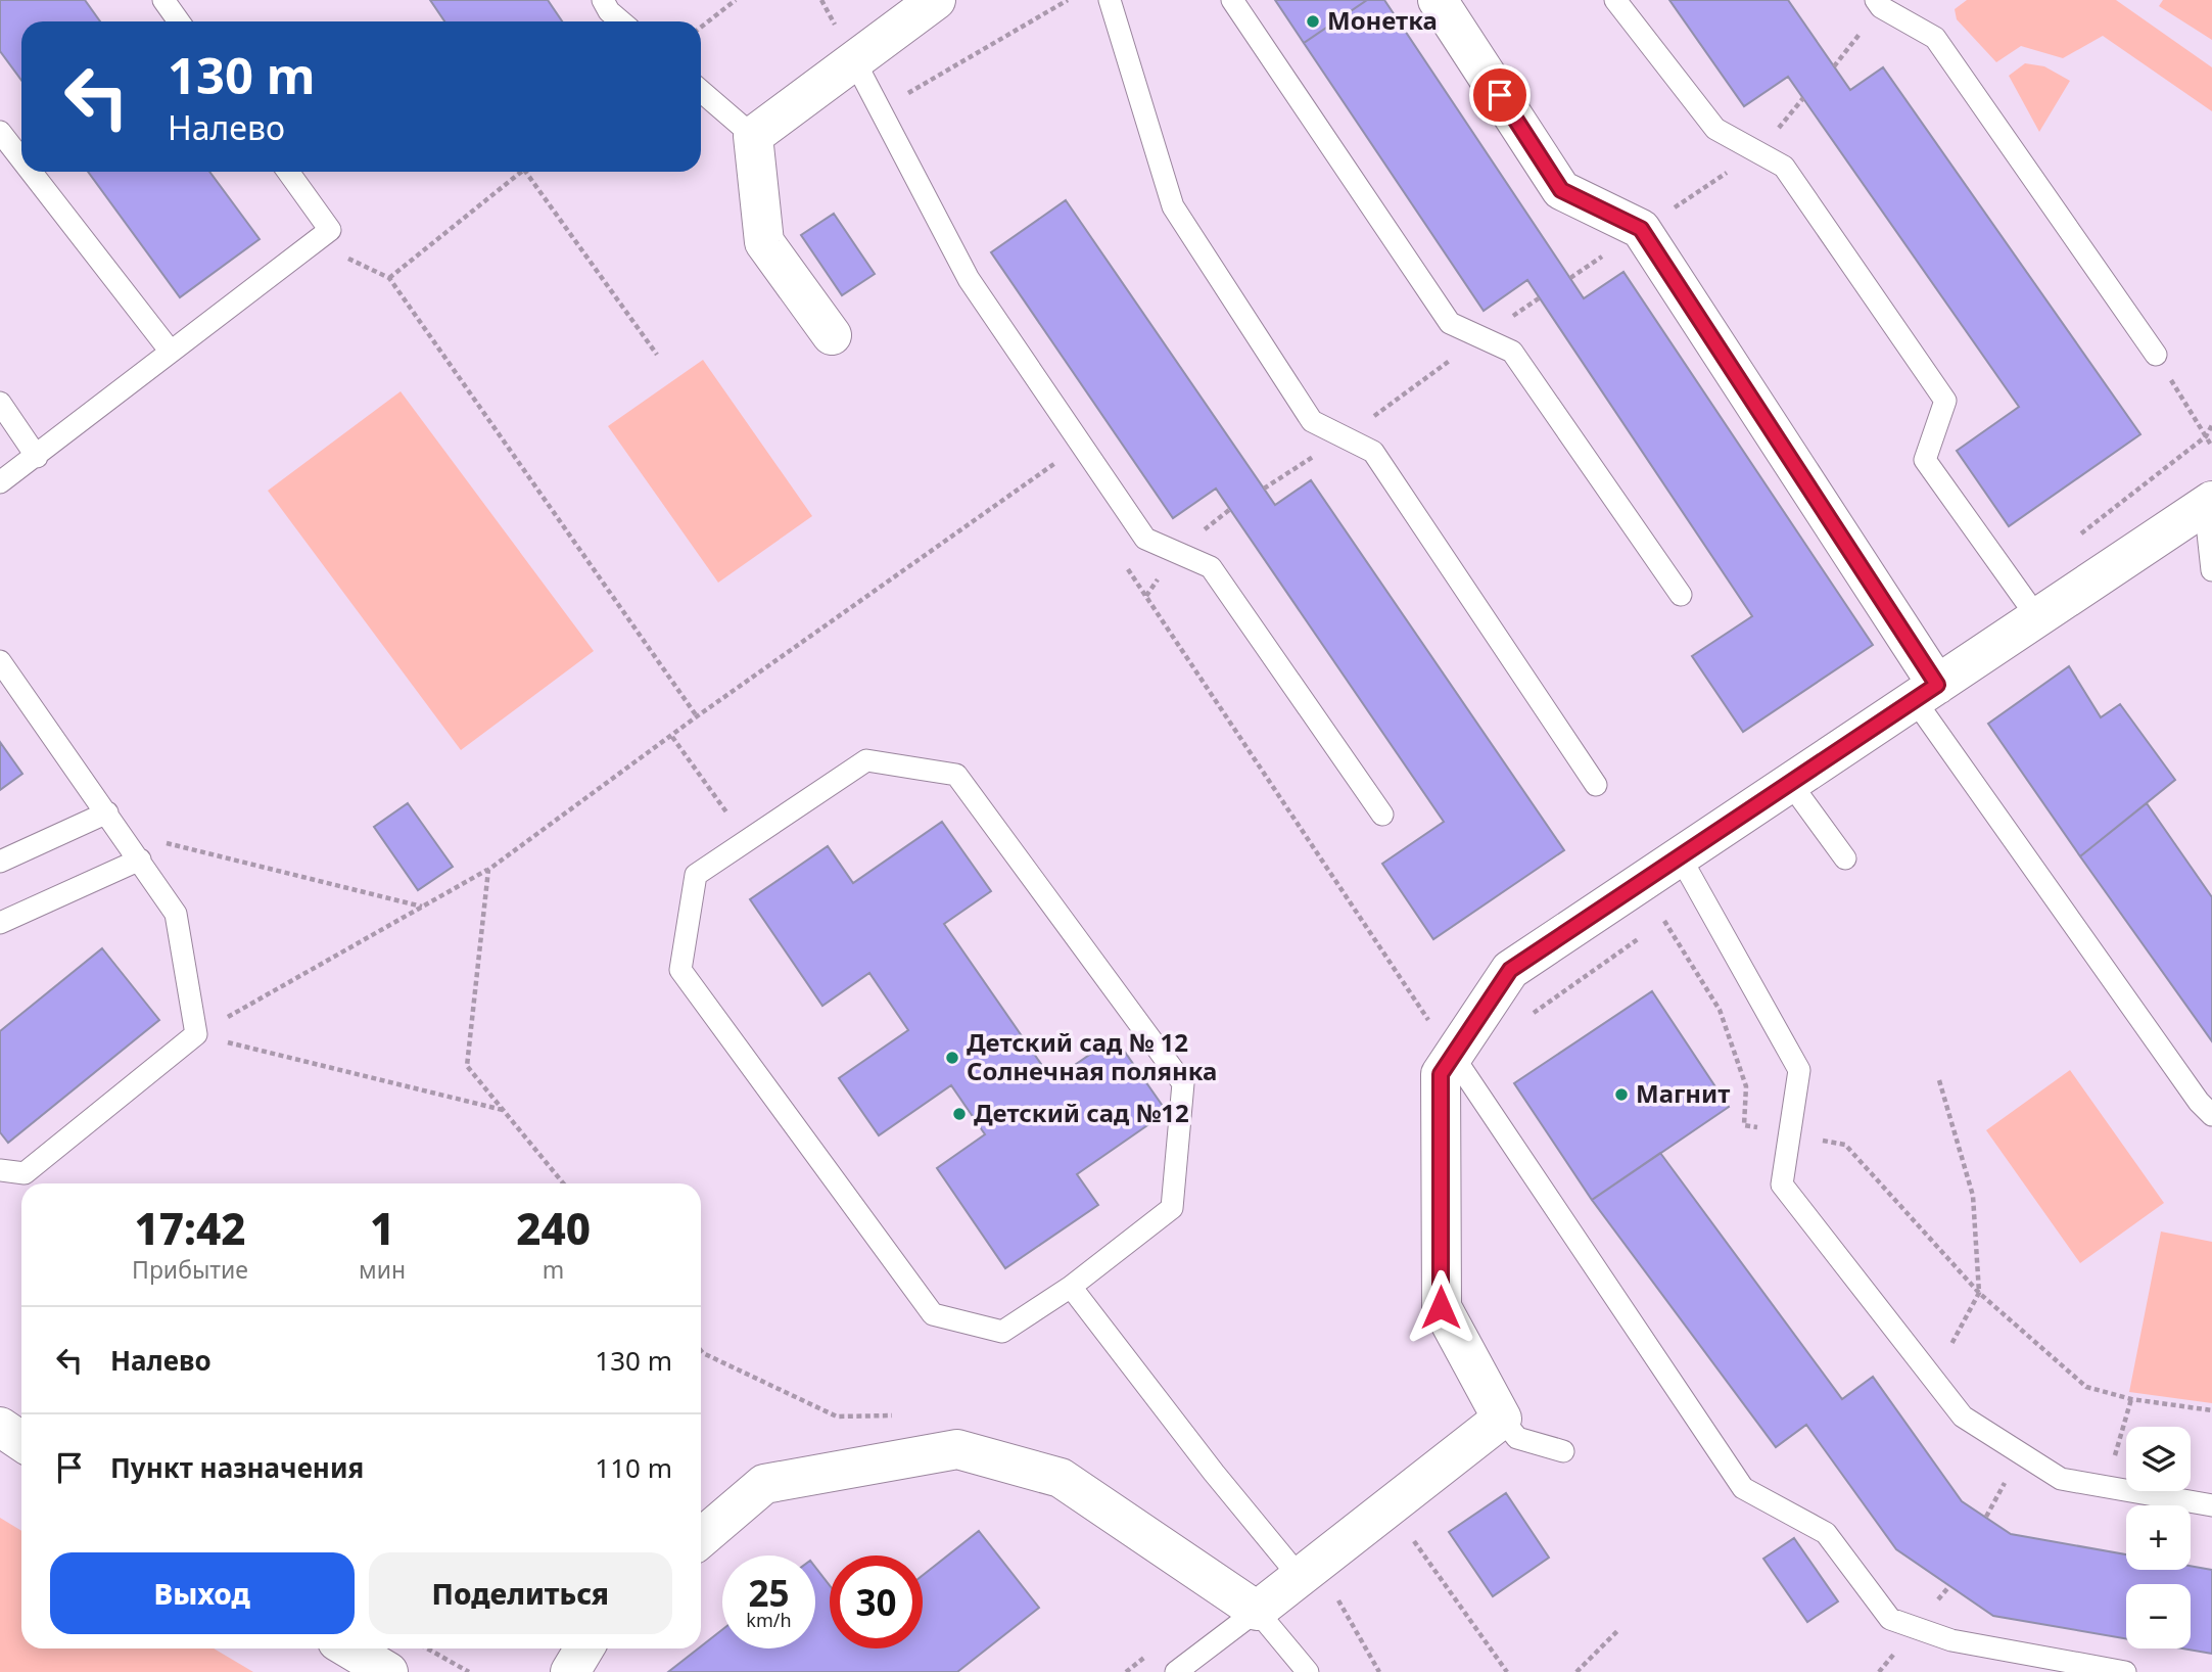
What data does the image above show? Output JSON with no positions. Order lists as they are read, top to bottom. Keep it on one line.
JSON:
{"places":["Монетка","Детский сад № 12 Солнечная полянка","Магнит","Детский сад №12"],"page":{"turn":["130 m","Налево"],"eta":["17:42","Прибытие","1","мин","240","m"],"list":[{"name":"Налево","value":"130 m"},{"name":"Пункт назначения","value":"110 m"}],"map_buttons":["+","−"],"buttons":["Выход","Поделиться"],"speed":"25 km/h","limit":"30"}}
